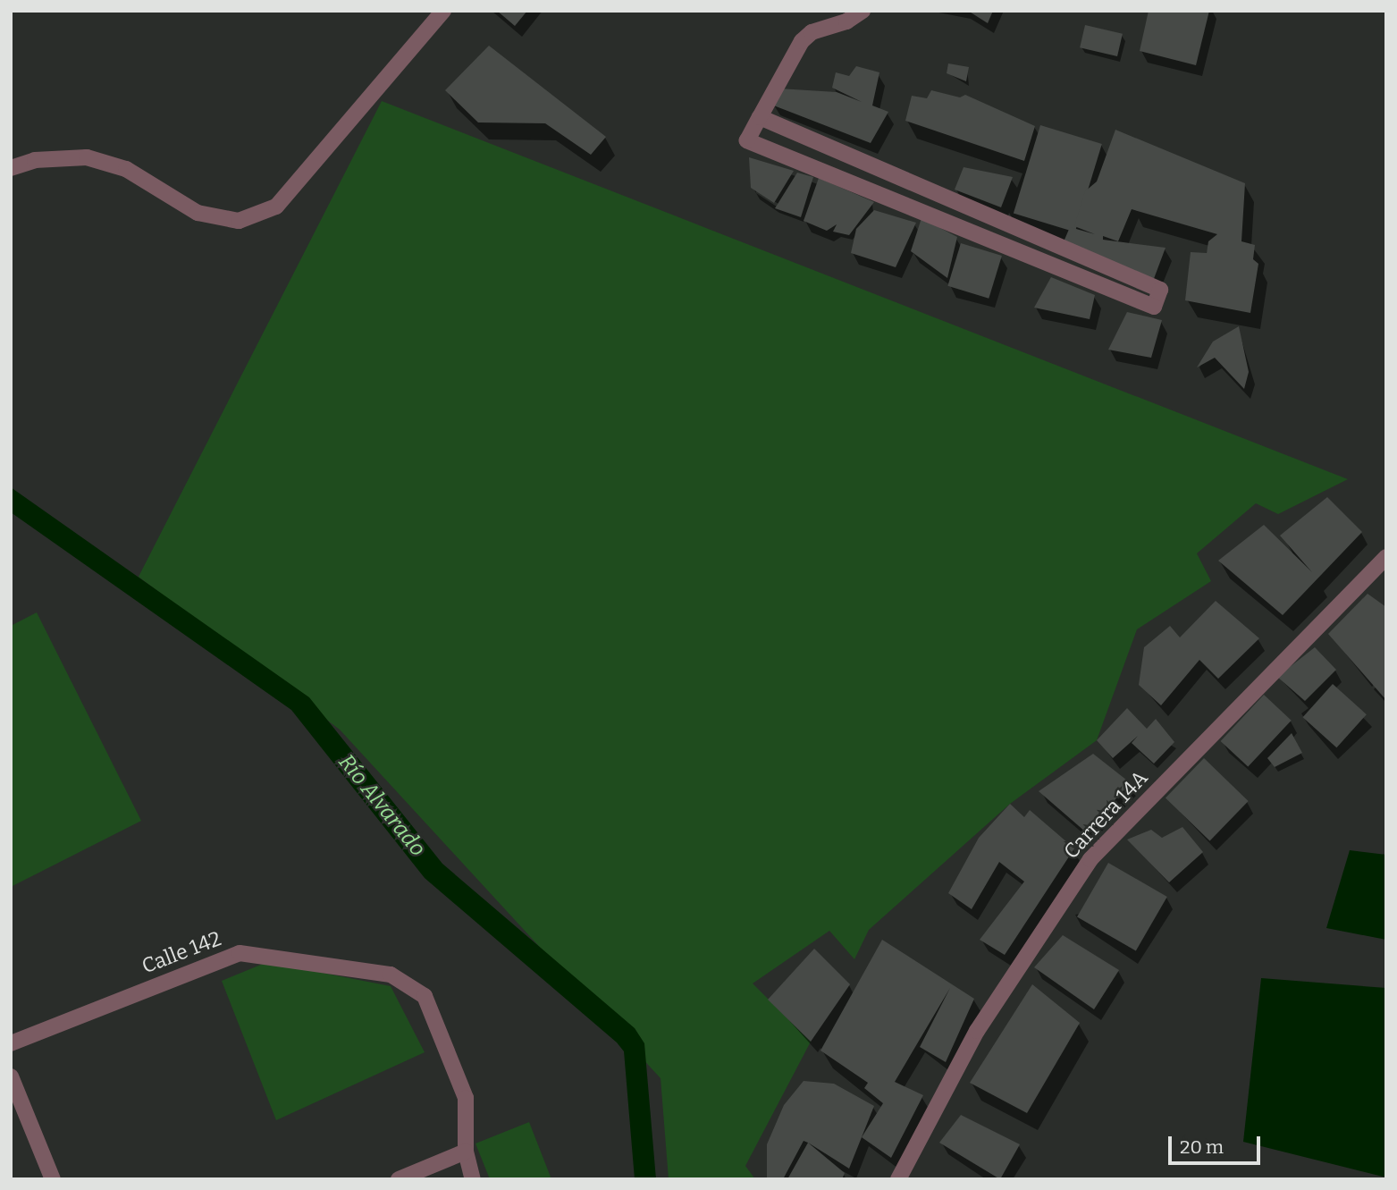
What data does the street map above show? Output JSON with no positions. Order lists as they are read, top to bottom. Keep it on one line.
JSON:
{"streets":{"street":["Carrera 14A","Calle 142"]},"water":["Río Alvarado"],"scale_bar":"20 m"}
